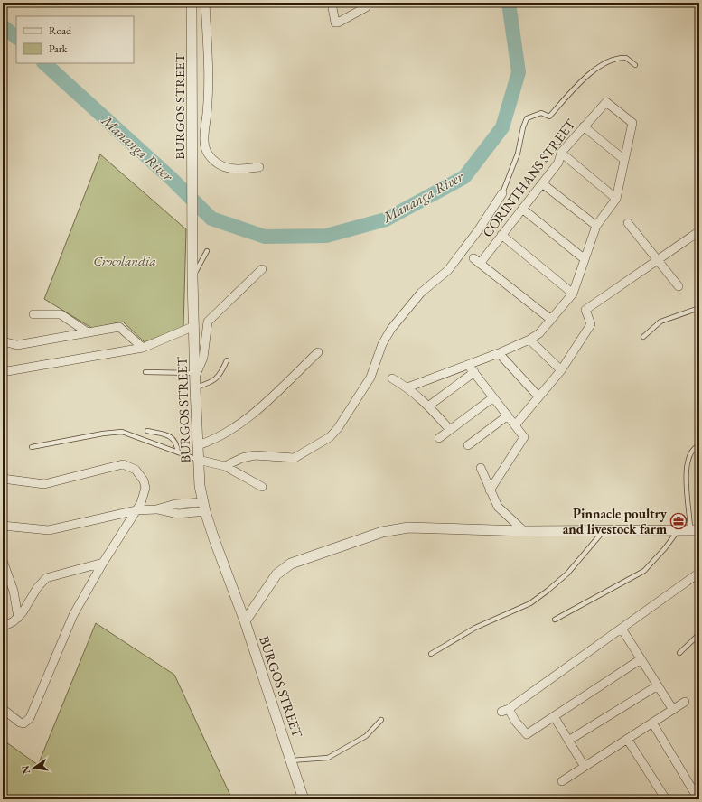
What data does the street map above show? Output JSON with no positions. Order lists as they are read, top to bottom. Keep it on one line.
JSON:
{"streets":{"street":["BURGOS STREET","CORINTHANS STREET"]},"water":["Mananga River"],"parks":["Crocolandia"],"places":{"office":["Pinnacle poultry and livestock farm"]},"legend":["Road","Park"],"north":"left"}
